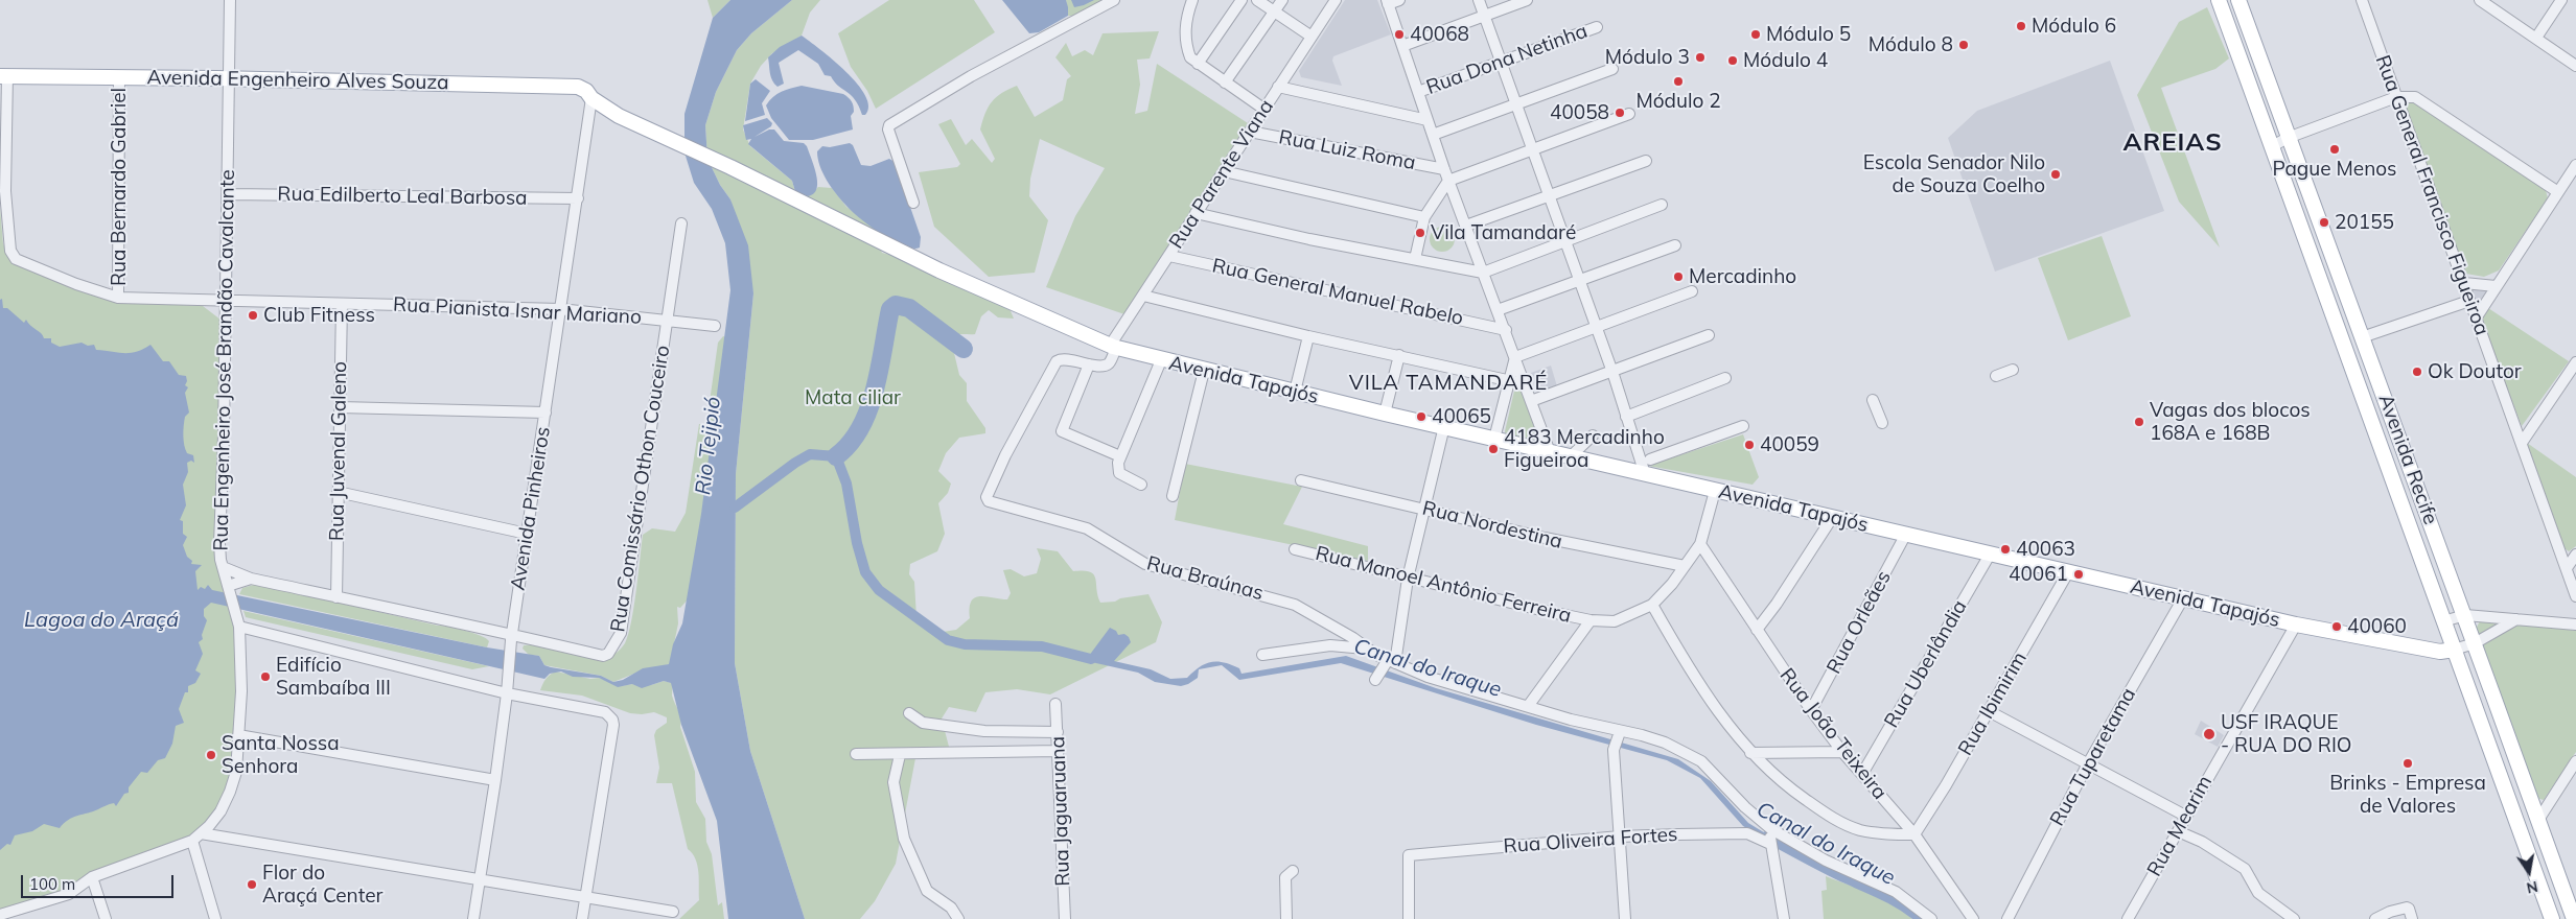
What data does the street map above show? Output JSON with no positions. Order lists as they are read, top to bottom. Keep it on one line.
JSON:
{"streets":{"main road":["Avenida Engenheiro Alves Souza","Avenida Tapajós","Avenida Recife"],"street":["Rua Dona Netinha","Rua Luiz Roma","Rua Parente Viana","Rua Bernardo Gabriel","Rua General Francisco Figueiroa","Rua Edilberto Leal Barbosa","Rua General Manuel Rabelo","Rua Pianista Isnar Mariano","Rua Engenheiro José Brandão Cavalcante","Rua Juvenal Galeno","Rua Comissário Othon Couceiro","Avenida Pinheiros","Rua Nordestina","Rua Braúnas","Rua Manoel Antônio Ferreira","Rua Orleães","Rua Uberlândia","Rua Ibimirim","Rua João Teixeira","Rua Tuparetama","Rua Jaguaruana","Rua Mearim","Rua Oliveira Fortes"]},"crossings":[["Avenida Engenheiro Alves Souza","Rua Bernardo Gabriel"],["Avenida Engenheiro Alves Souza","Rua Engenheiro José Brandão Cavalcante"],["Avenida Engenheiro Alves Souza","Avenida Tapajós"],["Avenida Engenheiro Alves Souza","Avenida Pinheiros"],["Rua Luiz Roma","Rua Parente Viana"],["Rua Parente Viana","Rua General Manuel Rabelo"],["Rua Parente Viana","Avenida Tapajós"],["Rua Parente Viana","Rua Braúnas"],["Rua Bernardo Gabriel","Rua Pianista Isnar Mariano"],["Rua Edilberto Leal Barbosa","Rua Engenheiro José Brandão Cavalcante"],["Rua Edilberto Leal Barbosa","Avenida Pinheiros"],["Rua Pianista Isnar Mariano","Rua Engenheiro José Brandão Cavalcante"],["Rua Pianista Isnar Mariano","Rua Juvenal Galeno"],["Rua Pianista Isnar Mariano","Rua Comissário Othon Couceiro"],["Rua Pianista Isnar Mariano","Avenida Pinheiros"],["Rua Engenheiro José Brandão Cavalcante","Rua Comissário Othon Couceiro"],["Avenida Tapajós","Avenida Recife"],["Avenida Tapajós","Rua Braúnas"],["Avenida Tapajós","Rua Orleães"],["Avenida Tapajós","Rua Uberlândia"],["Avenida Tapajós","Rua Ibimirim"],["Avenida Tapajós","Rua Tuparetama"],["Avenida Tapajós","Rua Mearim"],["Rua Juvenal Galeno","Rua Comissário Othon Couceiro"],["Rua Comissário Othon Couceiro","Avenida Pinheiros"],["Rua Orleães","Rua João Teixeira"],["Rua Uberlândia","Rua João Teixeira"],["Rua Ibimirim","Rua João Teixeira"]],"districts":["AREIAS","VILA TAMANDARÉ"],"water":["Rio Tejipió","Lagoa do Araçá","Canal do Iraque"],"parks":["Mata ciliar"],"places":["Módulo 6","40068","Módulo 5","Módulo 8","Módulo 3","Módulo 4","Módulo 2","40058","Pague Menos","Escola Senador Nilo de Souza Coelho","20155","Vila Tamandaré","Mercadinho","Club Fitness","Ok Doutor","40065","Vagas dos blocos 168A e 168B","40059","4183 Mercadinho Figueiroa","40063","40061","40060","Edifício Sambaíba III","USF IRAQUE - RUA DO RIO","Santa Nossa Senhora","Brinks - Empresa de Valores","Flor do Araçá Center"],"scale_bar":"100 m","north":"bottom"}
